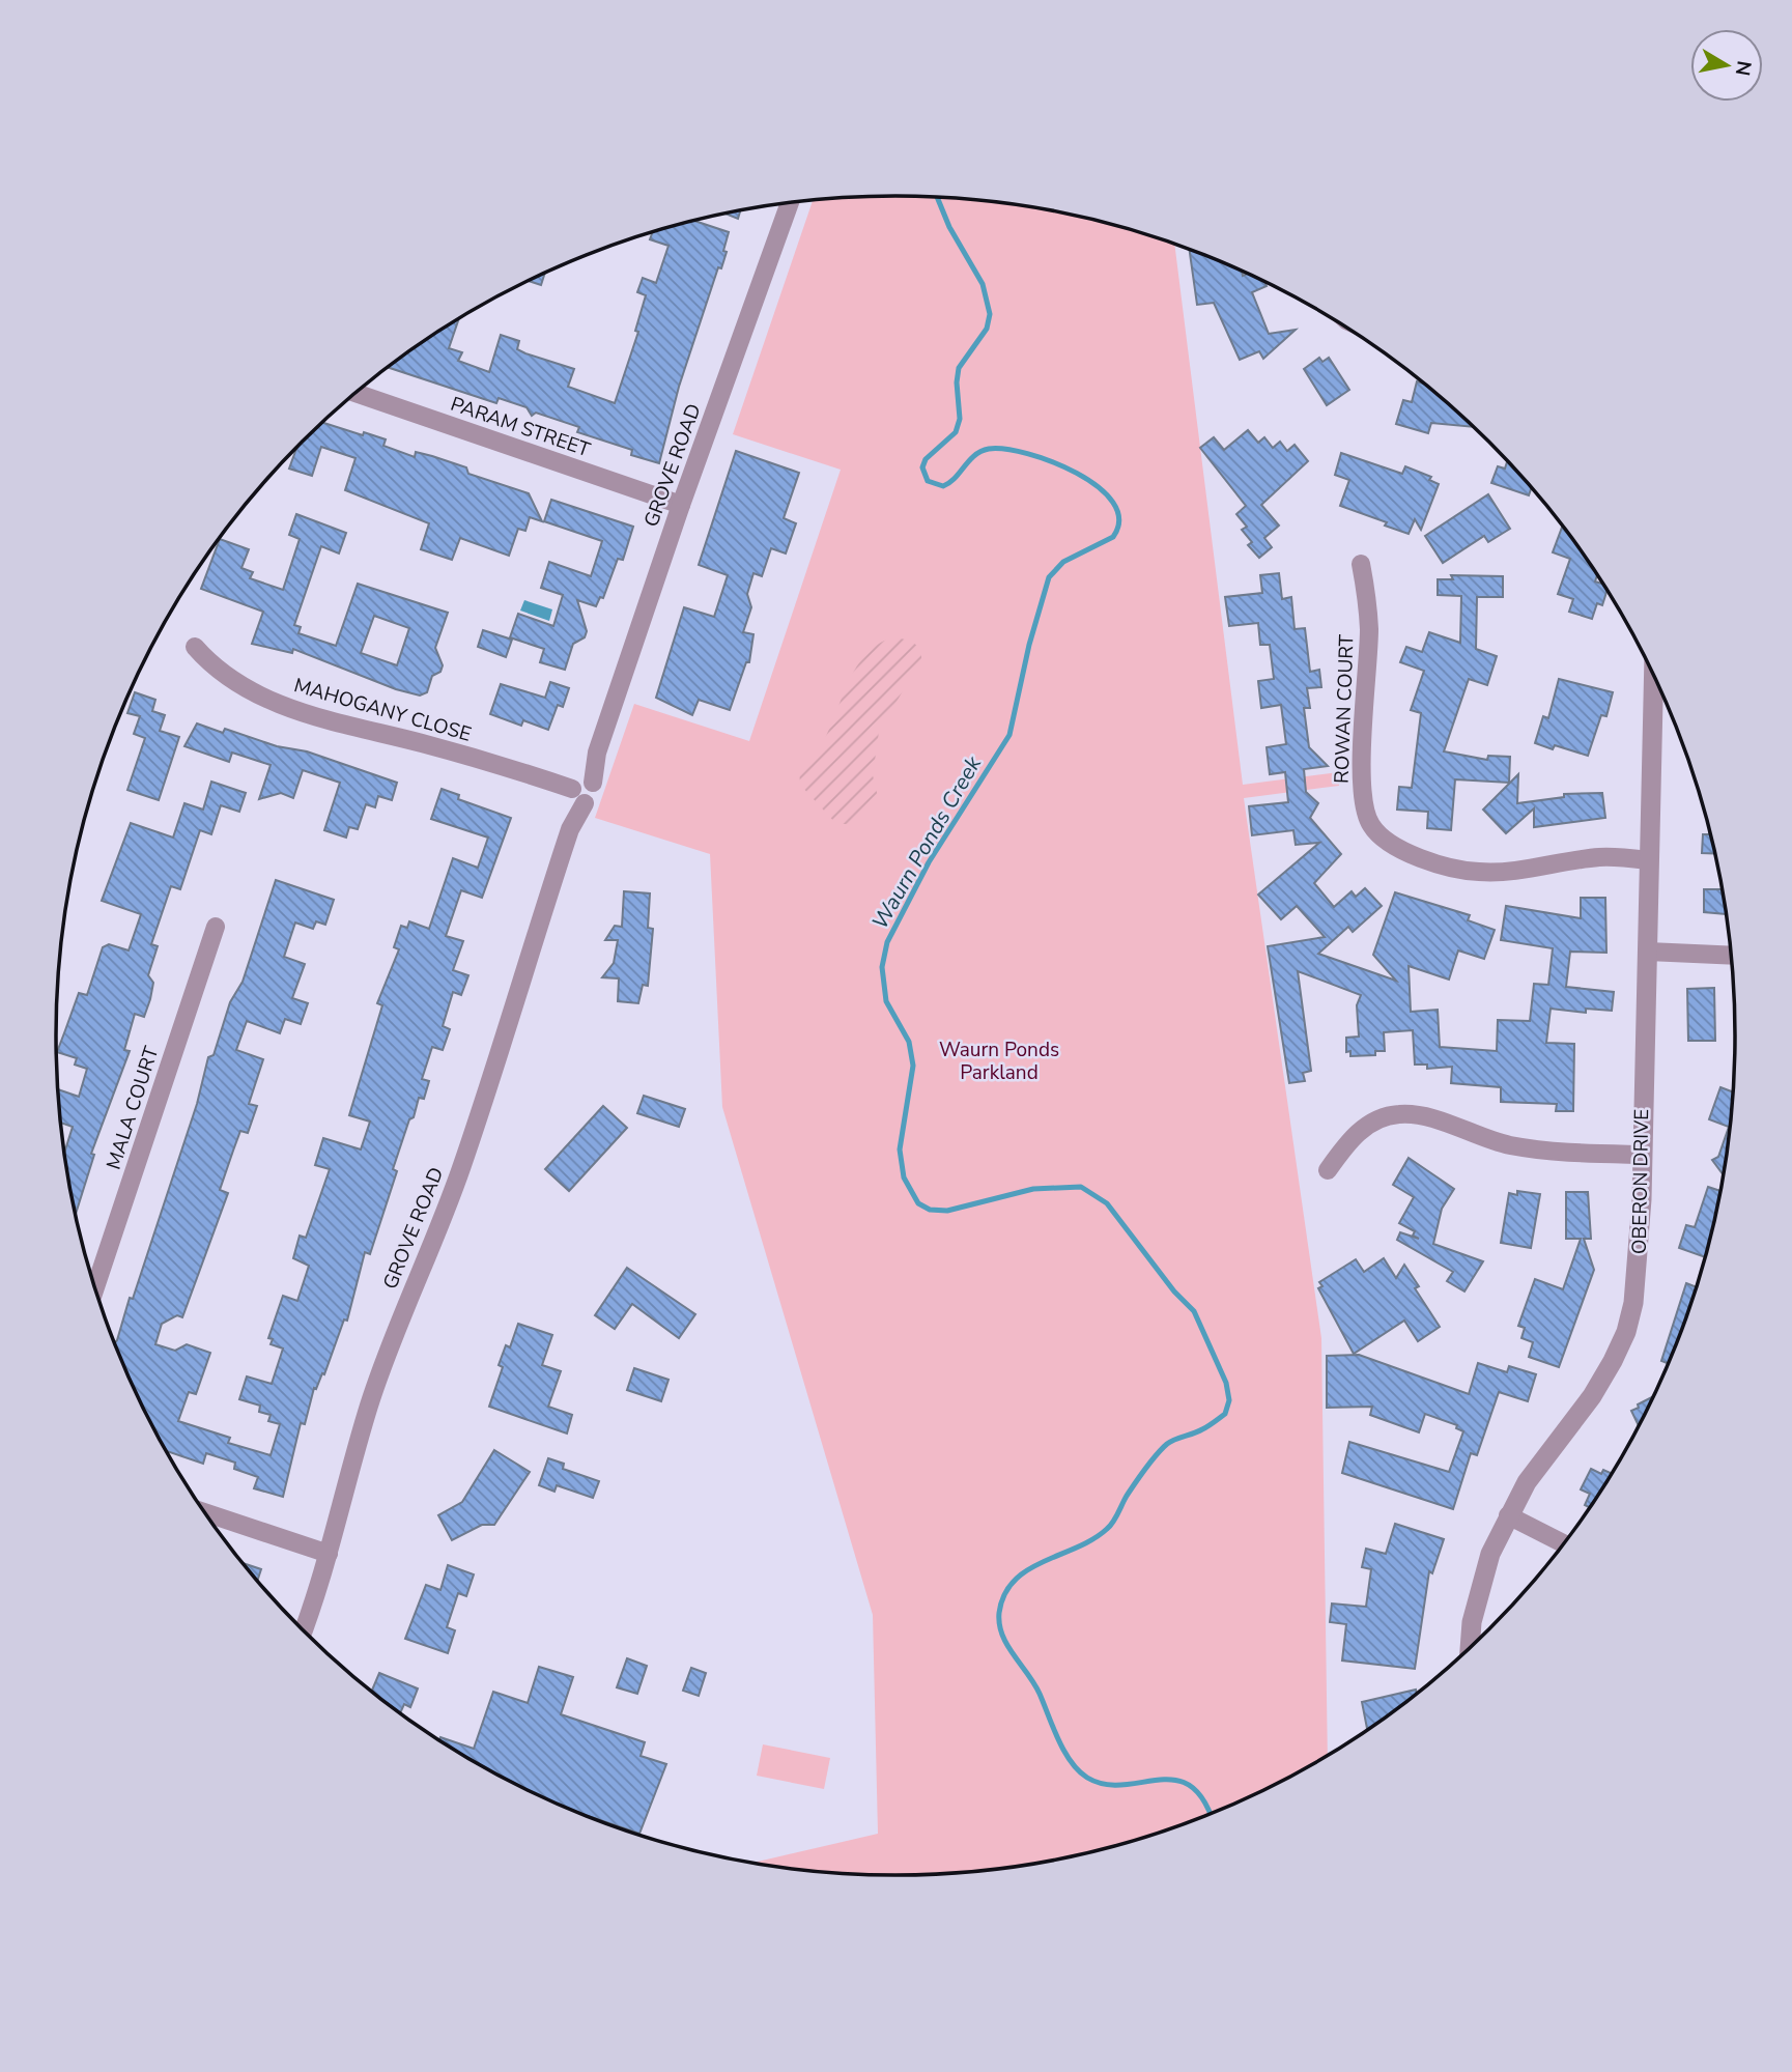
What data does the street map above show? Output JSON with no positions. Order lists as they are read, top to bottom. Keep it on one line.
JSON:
{"streets":{"street":["PARAM STREET","GROVE ROAD","ROWAN COURT","MAHOGANY CLOSE","MALA COURT","OBERON DRIVE"]},"crossings":[["PARAM STREET","GROVE ROAD"],["GROVE ROAD","MAHOGANY CLOSE"],["ROWAN COURT","OBERON DRIVE"]],"water":["Waurn Ponds Creek"],"parks":["Waurn Ponds Parkland"],"north":"right"}
